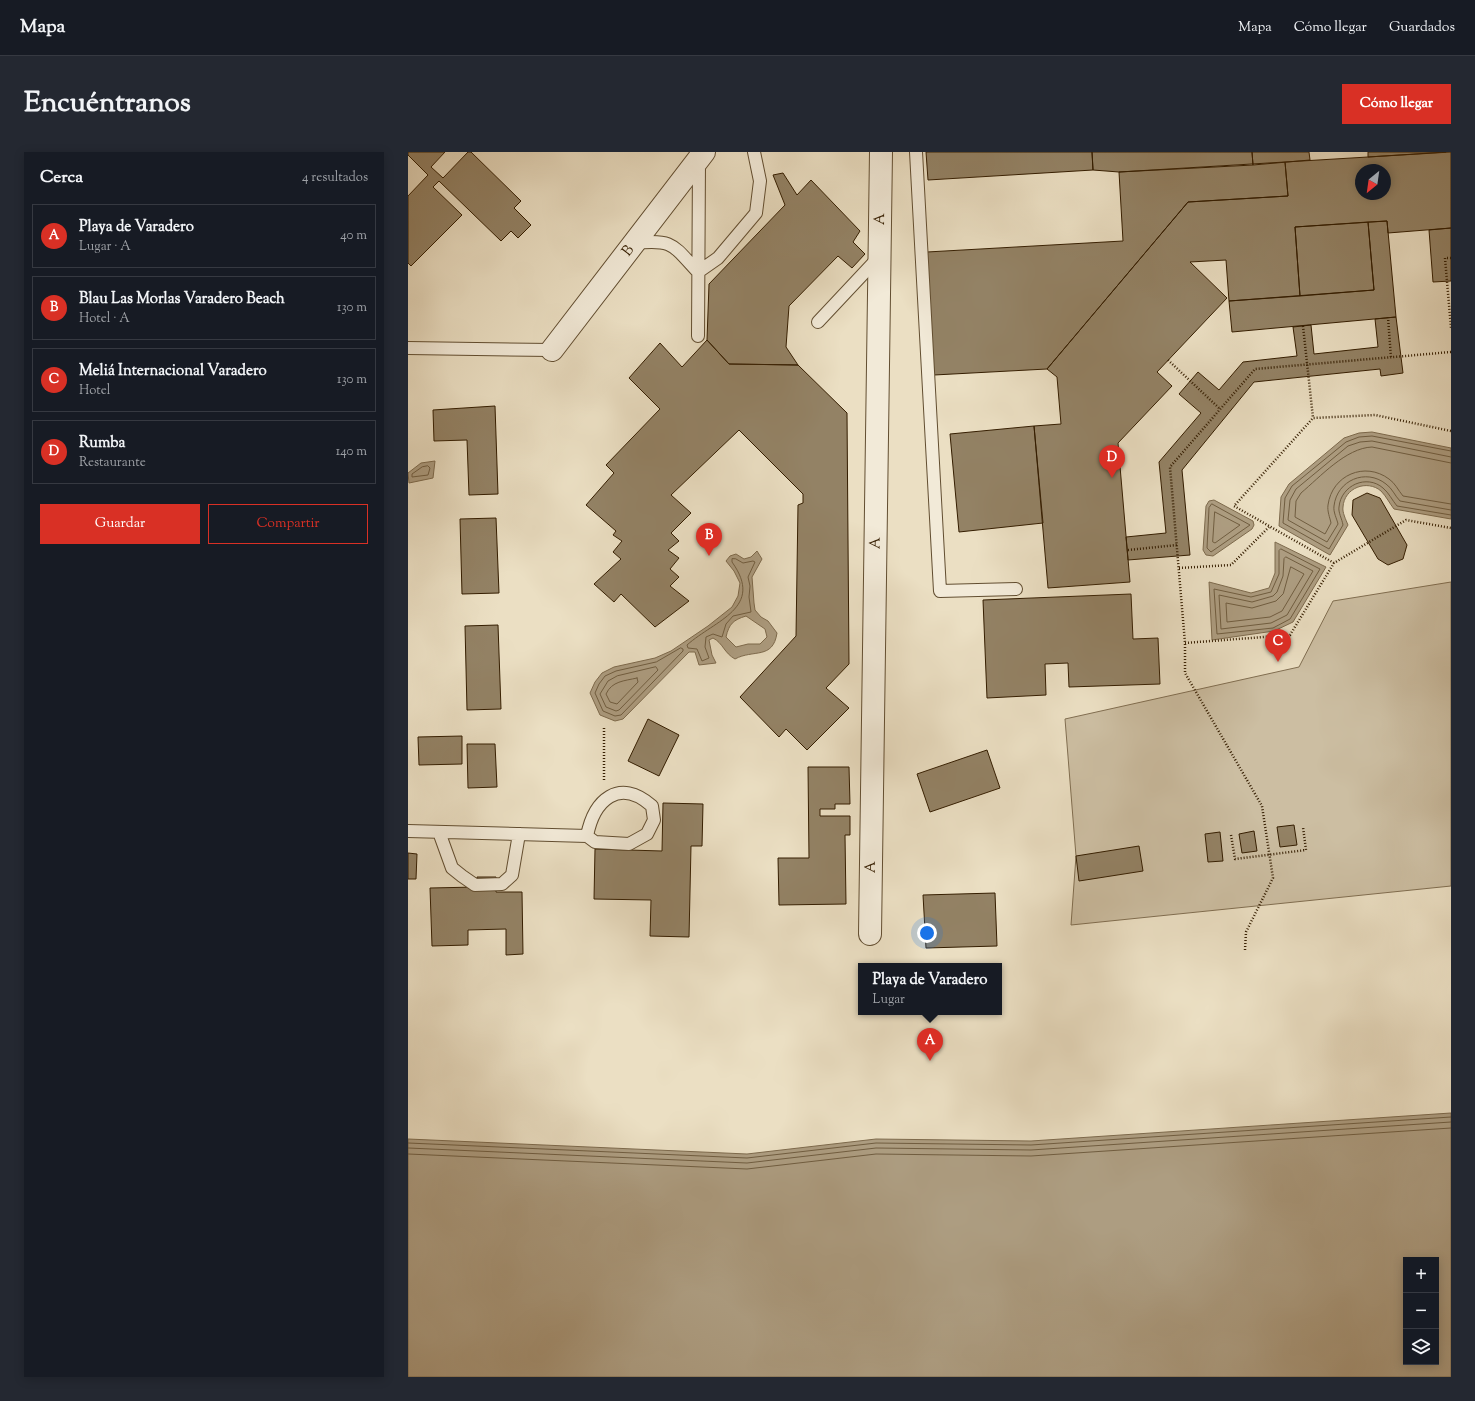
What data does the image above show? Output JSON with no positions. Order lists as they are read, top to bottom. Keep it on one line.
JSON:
{"streets":{"street":["A","B"]},"north":"bottom left","page":{"header":"Mapa","nav":["Mapa","Cómo llegar","Guardados"],"title":"Encuéntranos","buttons":["Cómo llegar",["Guardar","Compartir"]],"heading":["Cerca","4 resultados"],"list":[{"mark":"A","name":"Playa de Varadero","note":"Lugar · A","value":"40 m"},{"mark":"B","name":"Blau Las Morlas Varadero Beach","note":"Hotel · A","value":"130 m"},{"mark":"C","name":"Meliá Internacional Varadero","note":"Hotel","value":"130 m"},{"mark":"D","name":"Rumba","note":"Restaurante","value":"140 m"}],"pins":["D","B","C","A"],"popup":["Playa de Varadero","Lugar"],"map_buttons":["+","−"]}}
